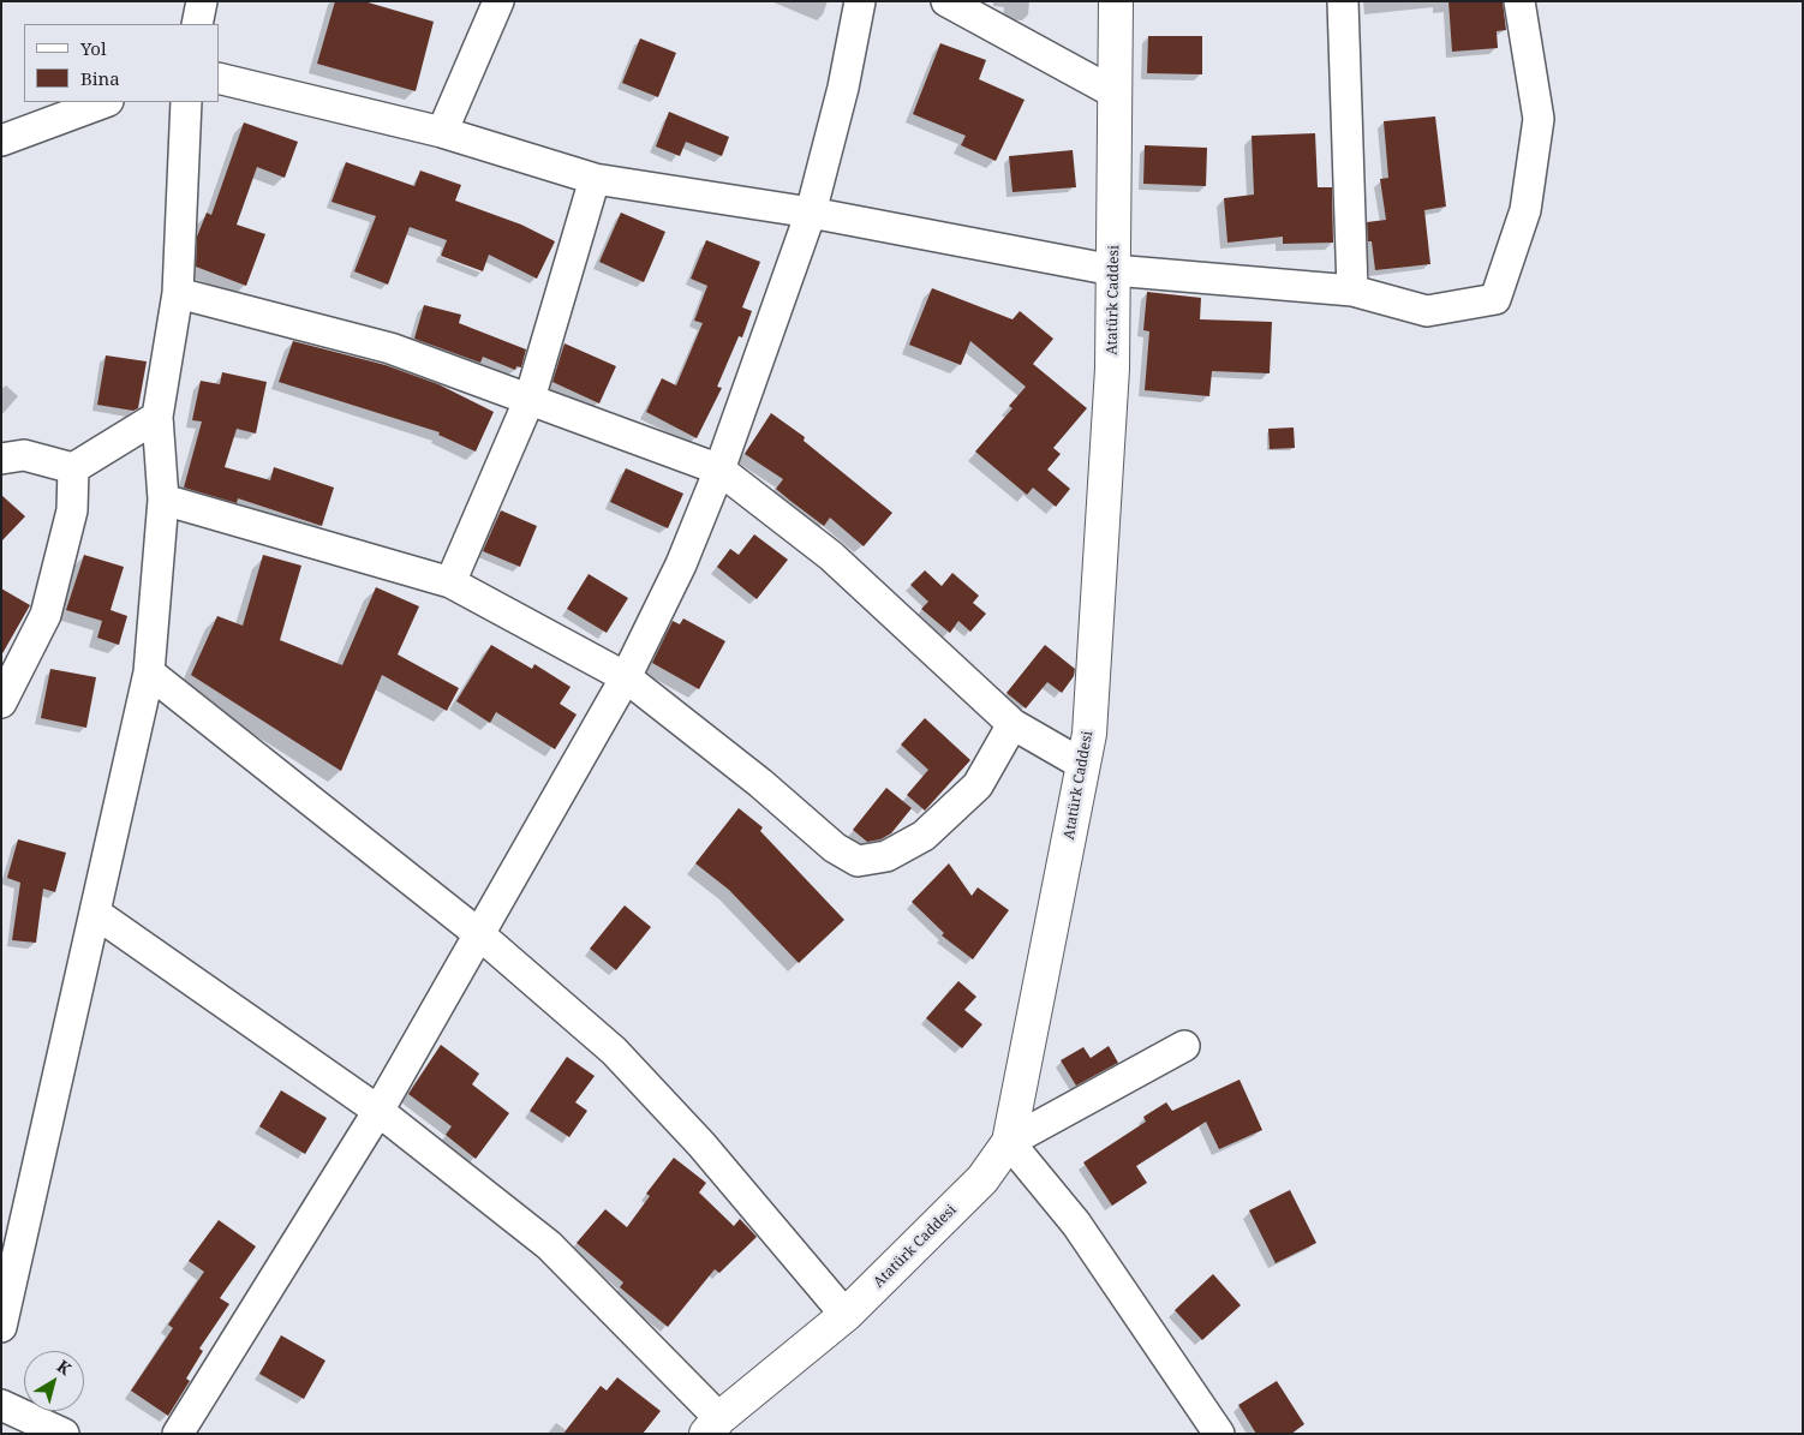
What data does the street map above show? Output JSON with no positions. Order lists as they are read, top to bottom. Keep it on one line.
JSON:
{"streets":{"street":["Atatürk Caddesi"]},"legend":["Yol","Bina"],"north":"top right"}
